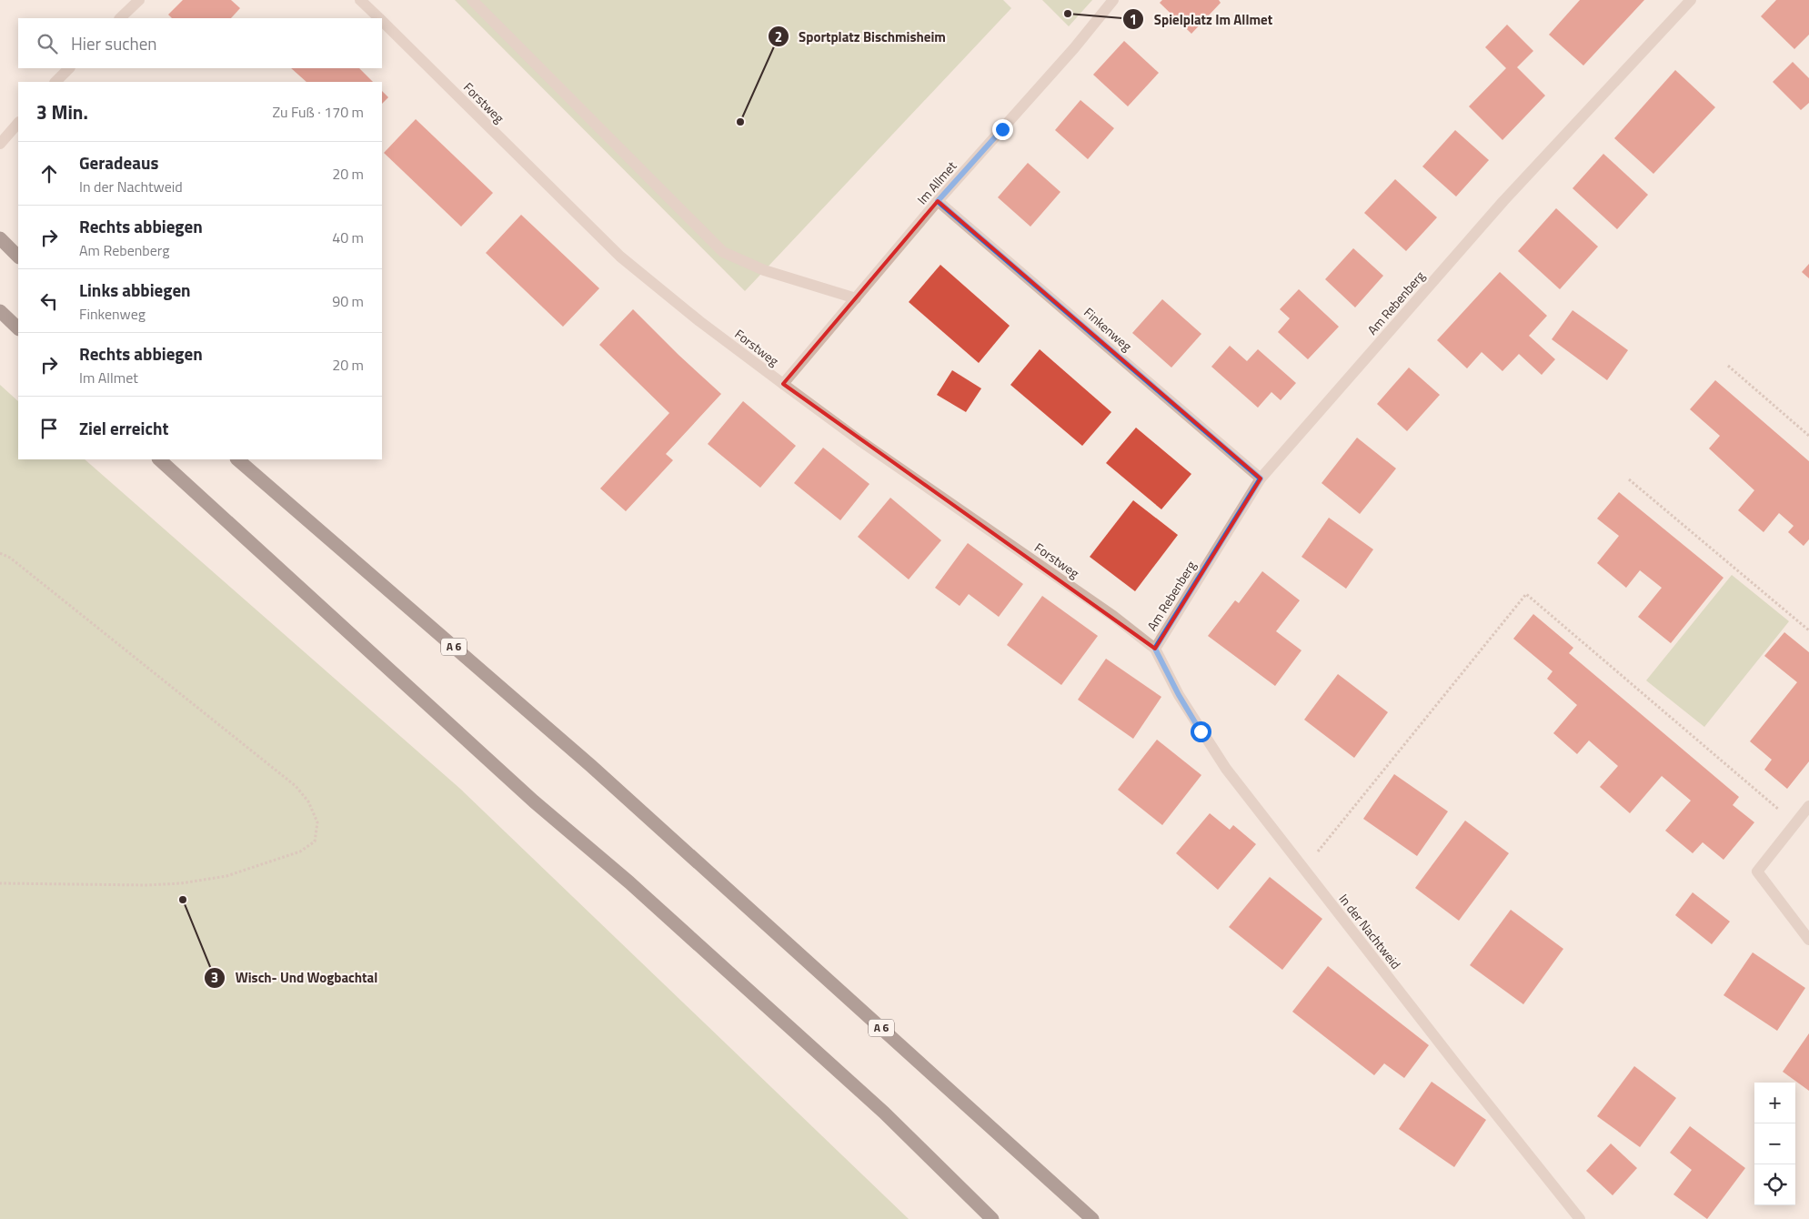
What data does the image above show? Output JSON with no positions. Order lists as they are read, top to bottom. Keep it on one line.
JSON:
{"streets":{"highway":["A 6"],"street":["Forstweg","Im Allmet","Am Rebenberg","Finkenweg","In der Nachtweid"]},"crossings":[["Forstweg","Im Allmet"],["Forstweg","Am Rebenberg"],["Forstweg","In der Nachtweid"],["Im Allmet","Finkenweg"],["Am Rebenberg","Finkenweg"],["Am Rebenberg","In der Nachtweid"]],"places":["Spielplatz Im Allmet","Sportplatz Bischmisheim","Wisch- Und Wogbachtal"],"page":{"search":"Hier suchen","heading":["3 Min.","Zu Fuß · 170 m"],"list":[["Geradeaus","In der Nachtweid","20 m"],["Rechts abbiegen","Am Rebenberg","40 m"],["Links abbiegen","Finkenweg","90 m"],["Rechts abbiegen","Im Allmet","20 m"],"Ziel erreicht"],"map_buttons":["+","−"]}}
